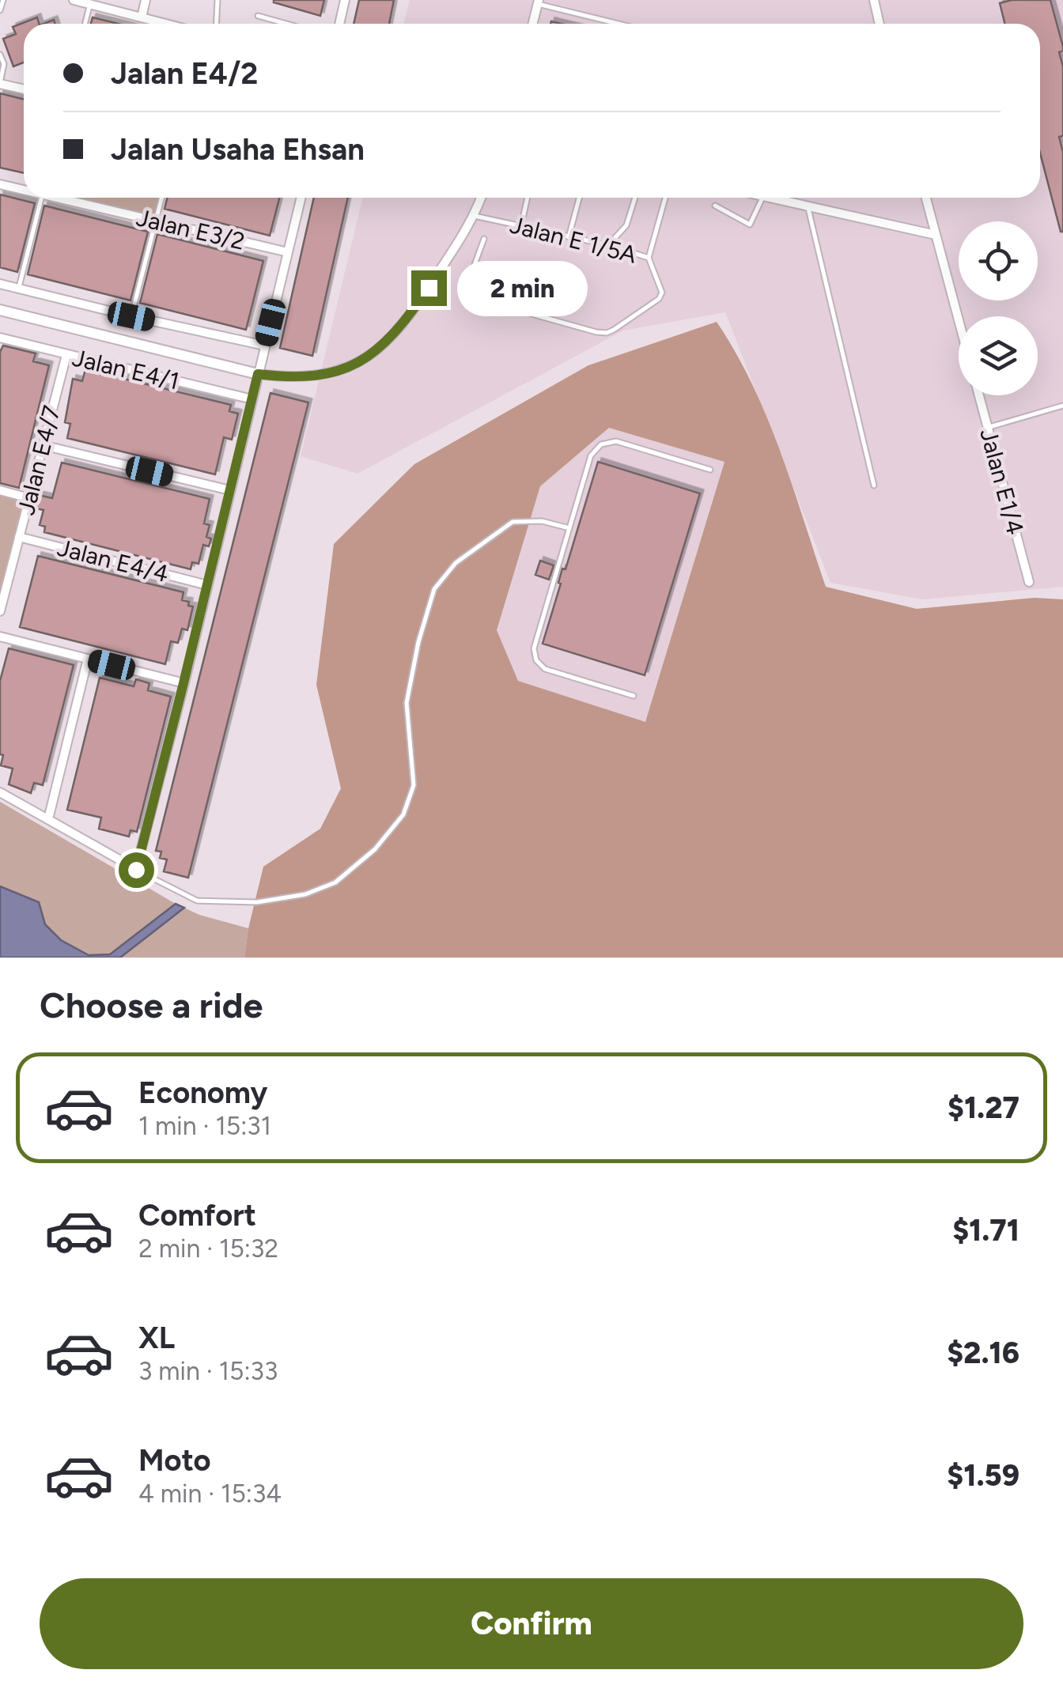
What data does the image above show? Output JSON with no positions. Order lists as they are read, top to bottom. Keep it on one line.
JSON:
{"streets":{"street":["Jalan E3/2","Jalan E4/1","Jalan E4/7","Jalan E1/4","Jalan E4/4"],"lane":["Jalan E 1/5A"]},"crossings":[["Jalan E4/1","Jalan E4/7"],["Jalan E4/7","Jalan E4/4"]],"page":{"banner":["Jalan E4/2","Jalan Usaha Ehsan"],"bubble":"2 min","heading":"Choose a ride","list":[{"name":"Economy","note":"1 min · 15:31","value":"$1.27"},{"name":"Comfort","note":"2 min · 15:32","value":"$1.71"},{"name":"XL","note":"3 min · 15:33","value":"$2.16"},{"name":"Moto","note":"4 min · 15:34","value":"$1.59"}],"buttons":"Confirm"}}
